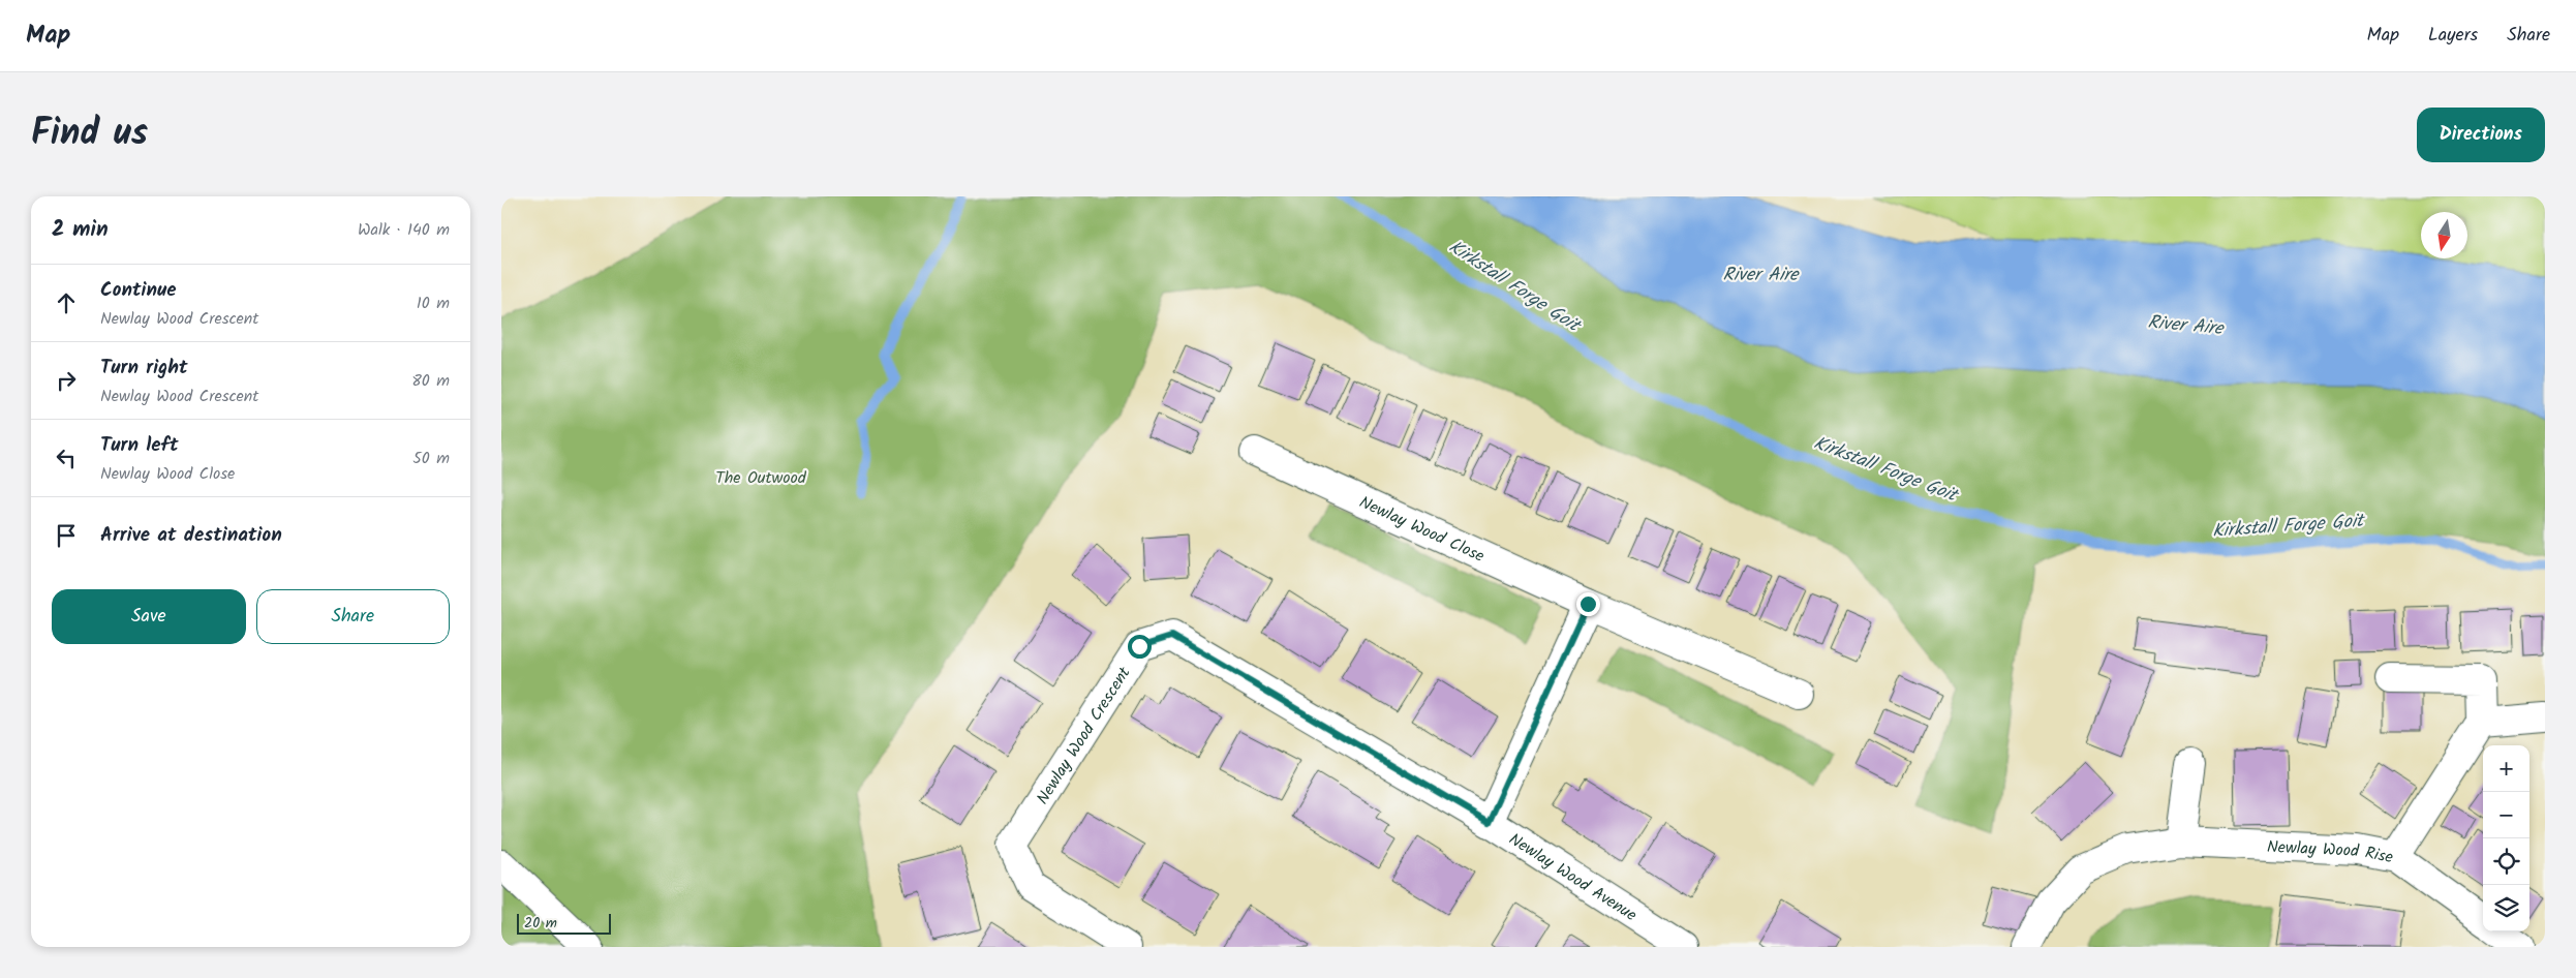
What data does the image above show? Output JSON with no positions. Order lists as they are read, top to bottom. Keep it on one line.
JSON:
{"streets":{"street":["Newlay Wood Close","Newlay Wood Crescent","Newlay Wood Rise","Newlay Wood Avenue"]},"crossings":[["Newlay Wood Crescent","Newlay Wood Avenue"]],"water":["River Aire","Kirkstall Forge Goit"],"parks":["The Outwood"],"scale_bar":"20 m","north":"bottom","page":{"header":"Map","nav":["Map","Layers","Share"],"title":"Find us","buttons":["Directions",["Save","Share"]],"heading":["2 min","Walk · 140 m"],"list":[["Continue","Newlay Wood Crescent","10 m"],["Turn right","Newlay Wood Crescent","80 m"],["Turn left","Newlay Wood Close","50 m"],"Arrive at destination"],"map_buttons":["+","−"],"scale":"20 m"}}
